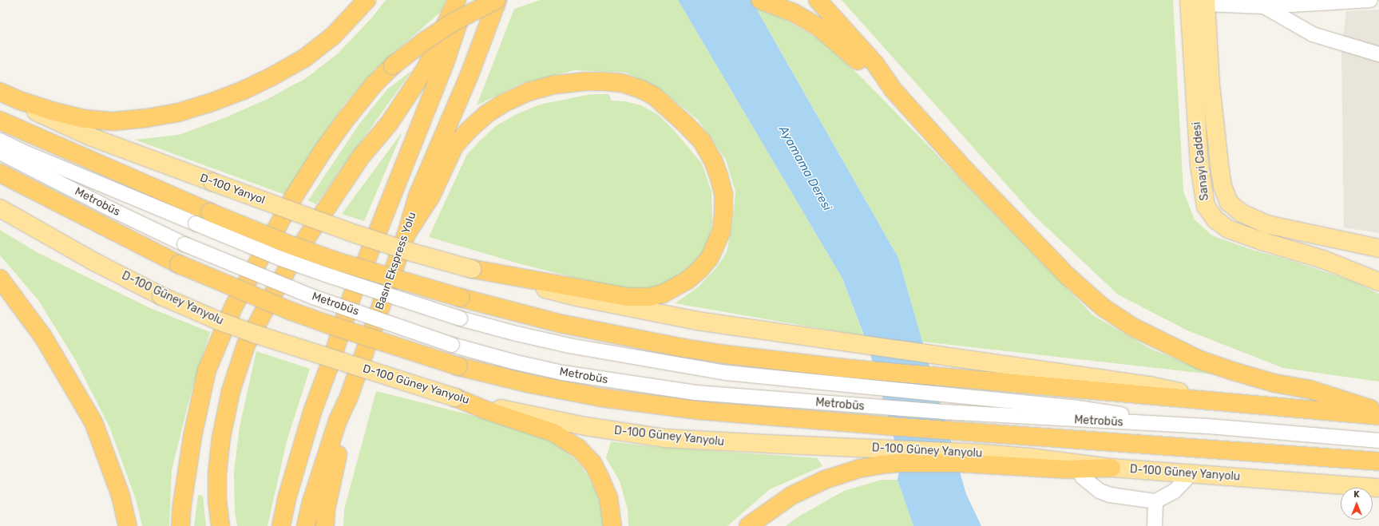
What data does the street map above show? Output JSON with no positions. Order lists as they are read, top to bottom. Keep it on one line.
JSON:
{"streets":{"highway":["Basın Ekspress Yolu"],"main road":["Sanayi Caddesi","D-100 Yanyol","D-100 Güney Yanyolu"],"street":["Metrobüs"]},"water":["Ayamama Deresi"],"north":"top"}
